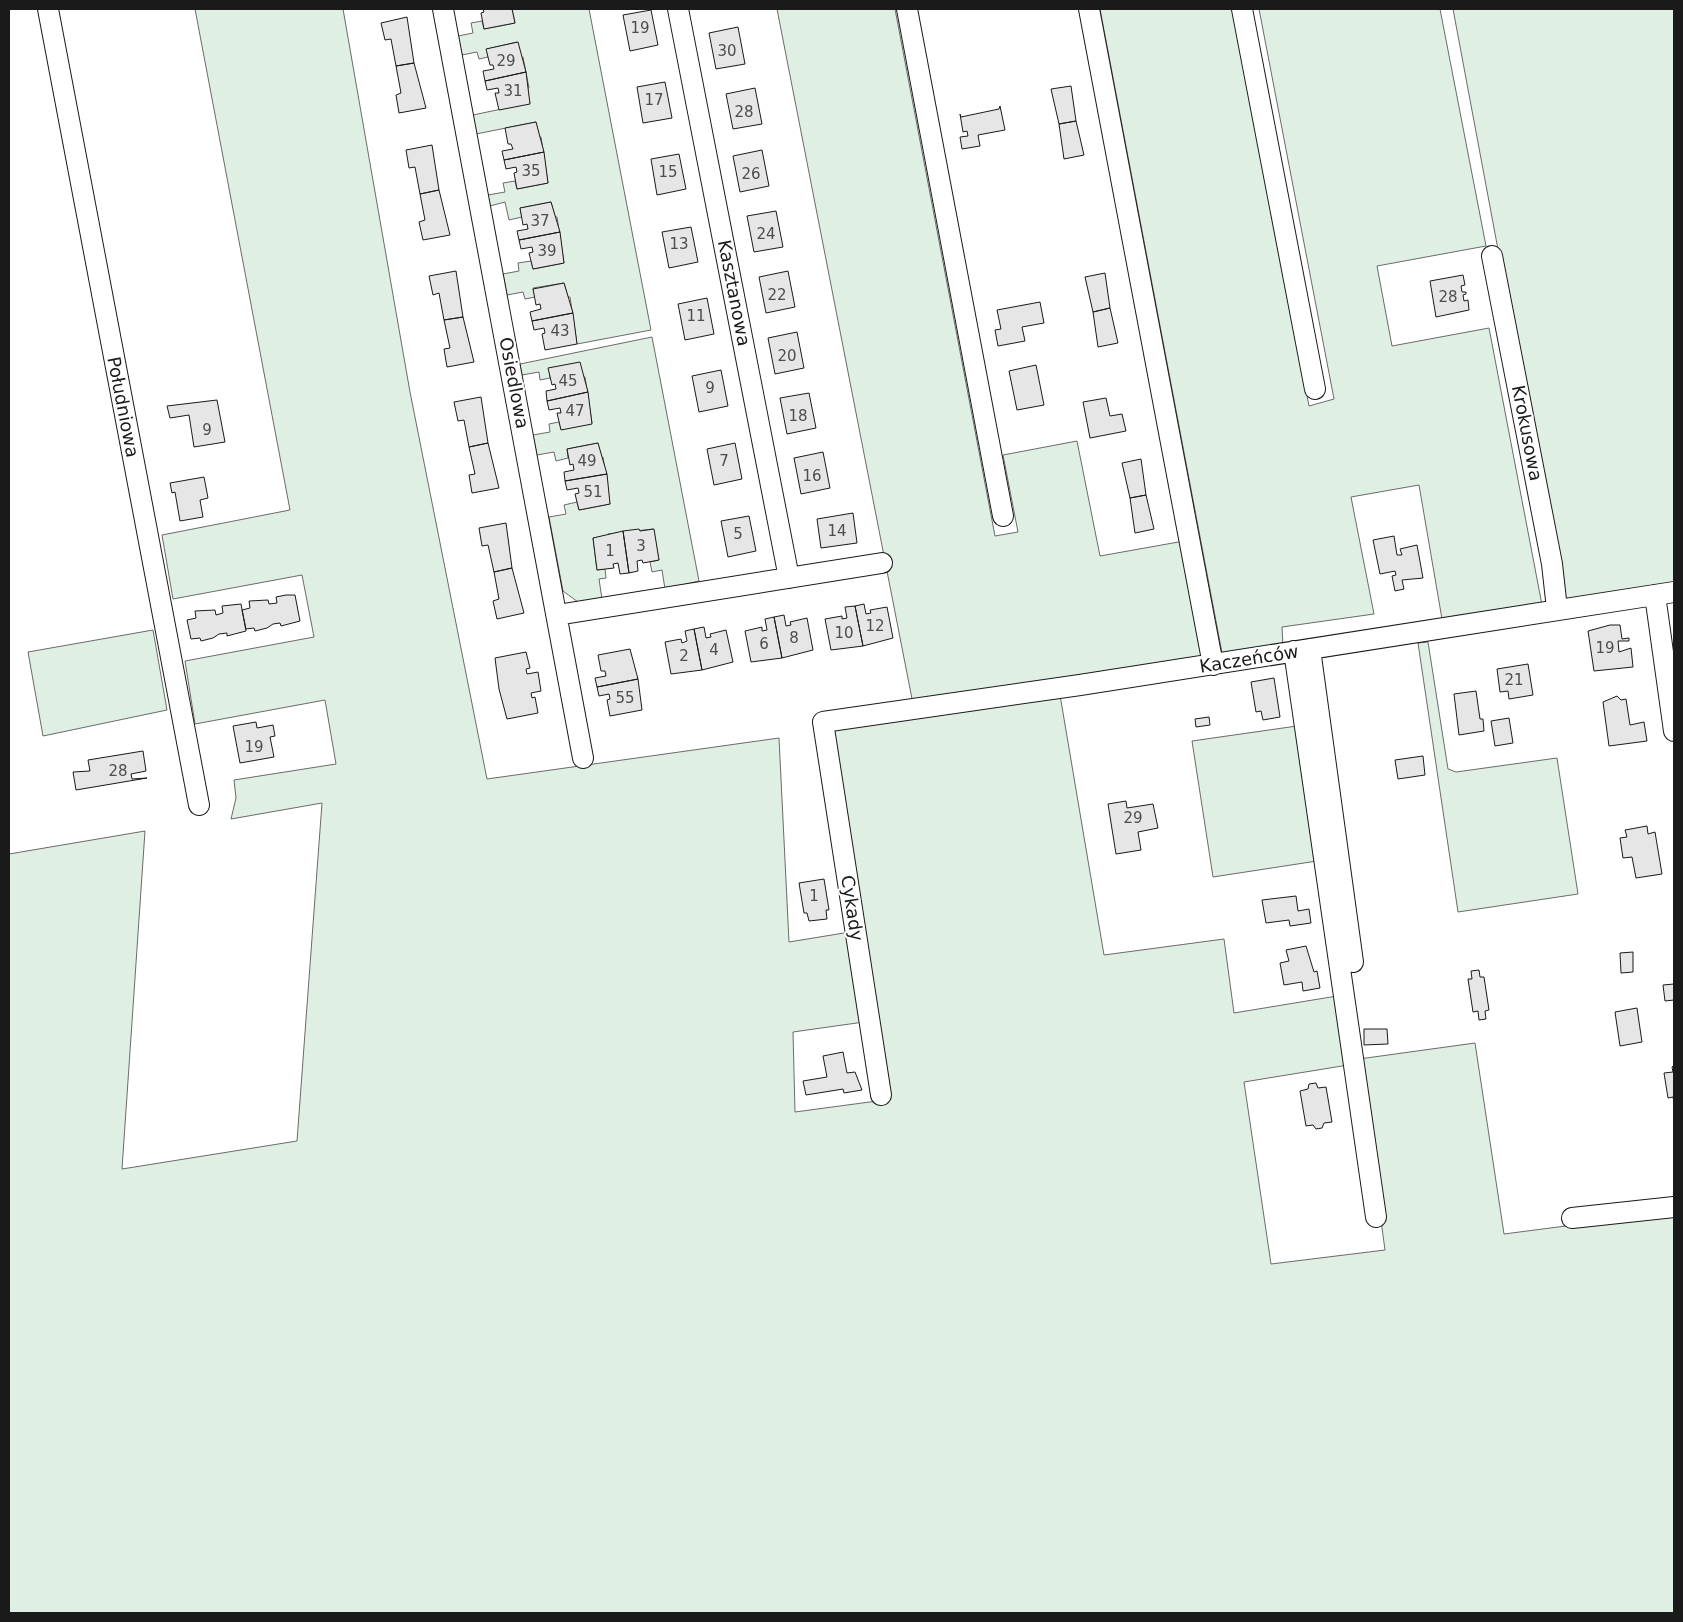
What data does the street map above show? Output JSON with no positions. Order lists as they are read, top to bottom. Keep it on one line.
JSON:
{"streets":{"street":["Kasztanowa","Osiedlowa","Południowa","Krokusowa","Kaczeńców","Cykady"]},"crossings":[["Krokusowa","Kaczeńców"],["Kaczeńców","Cykady"]],"house_numbers":["19","30","29","31","17","28","35","15","26","37","24","13","39","22","28","11","43","20","45","9","47","18","9","49","7","16","51","14","5","3","1","12","10","8","6","19","4","2","21","55","19","28","29","1"]}
